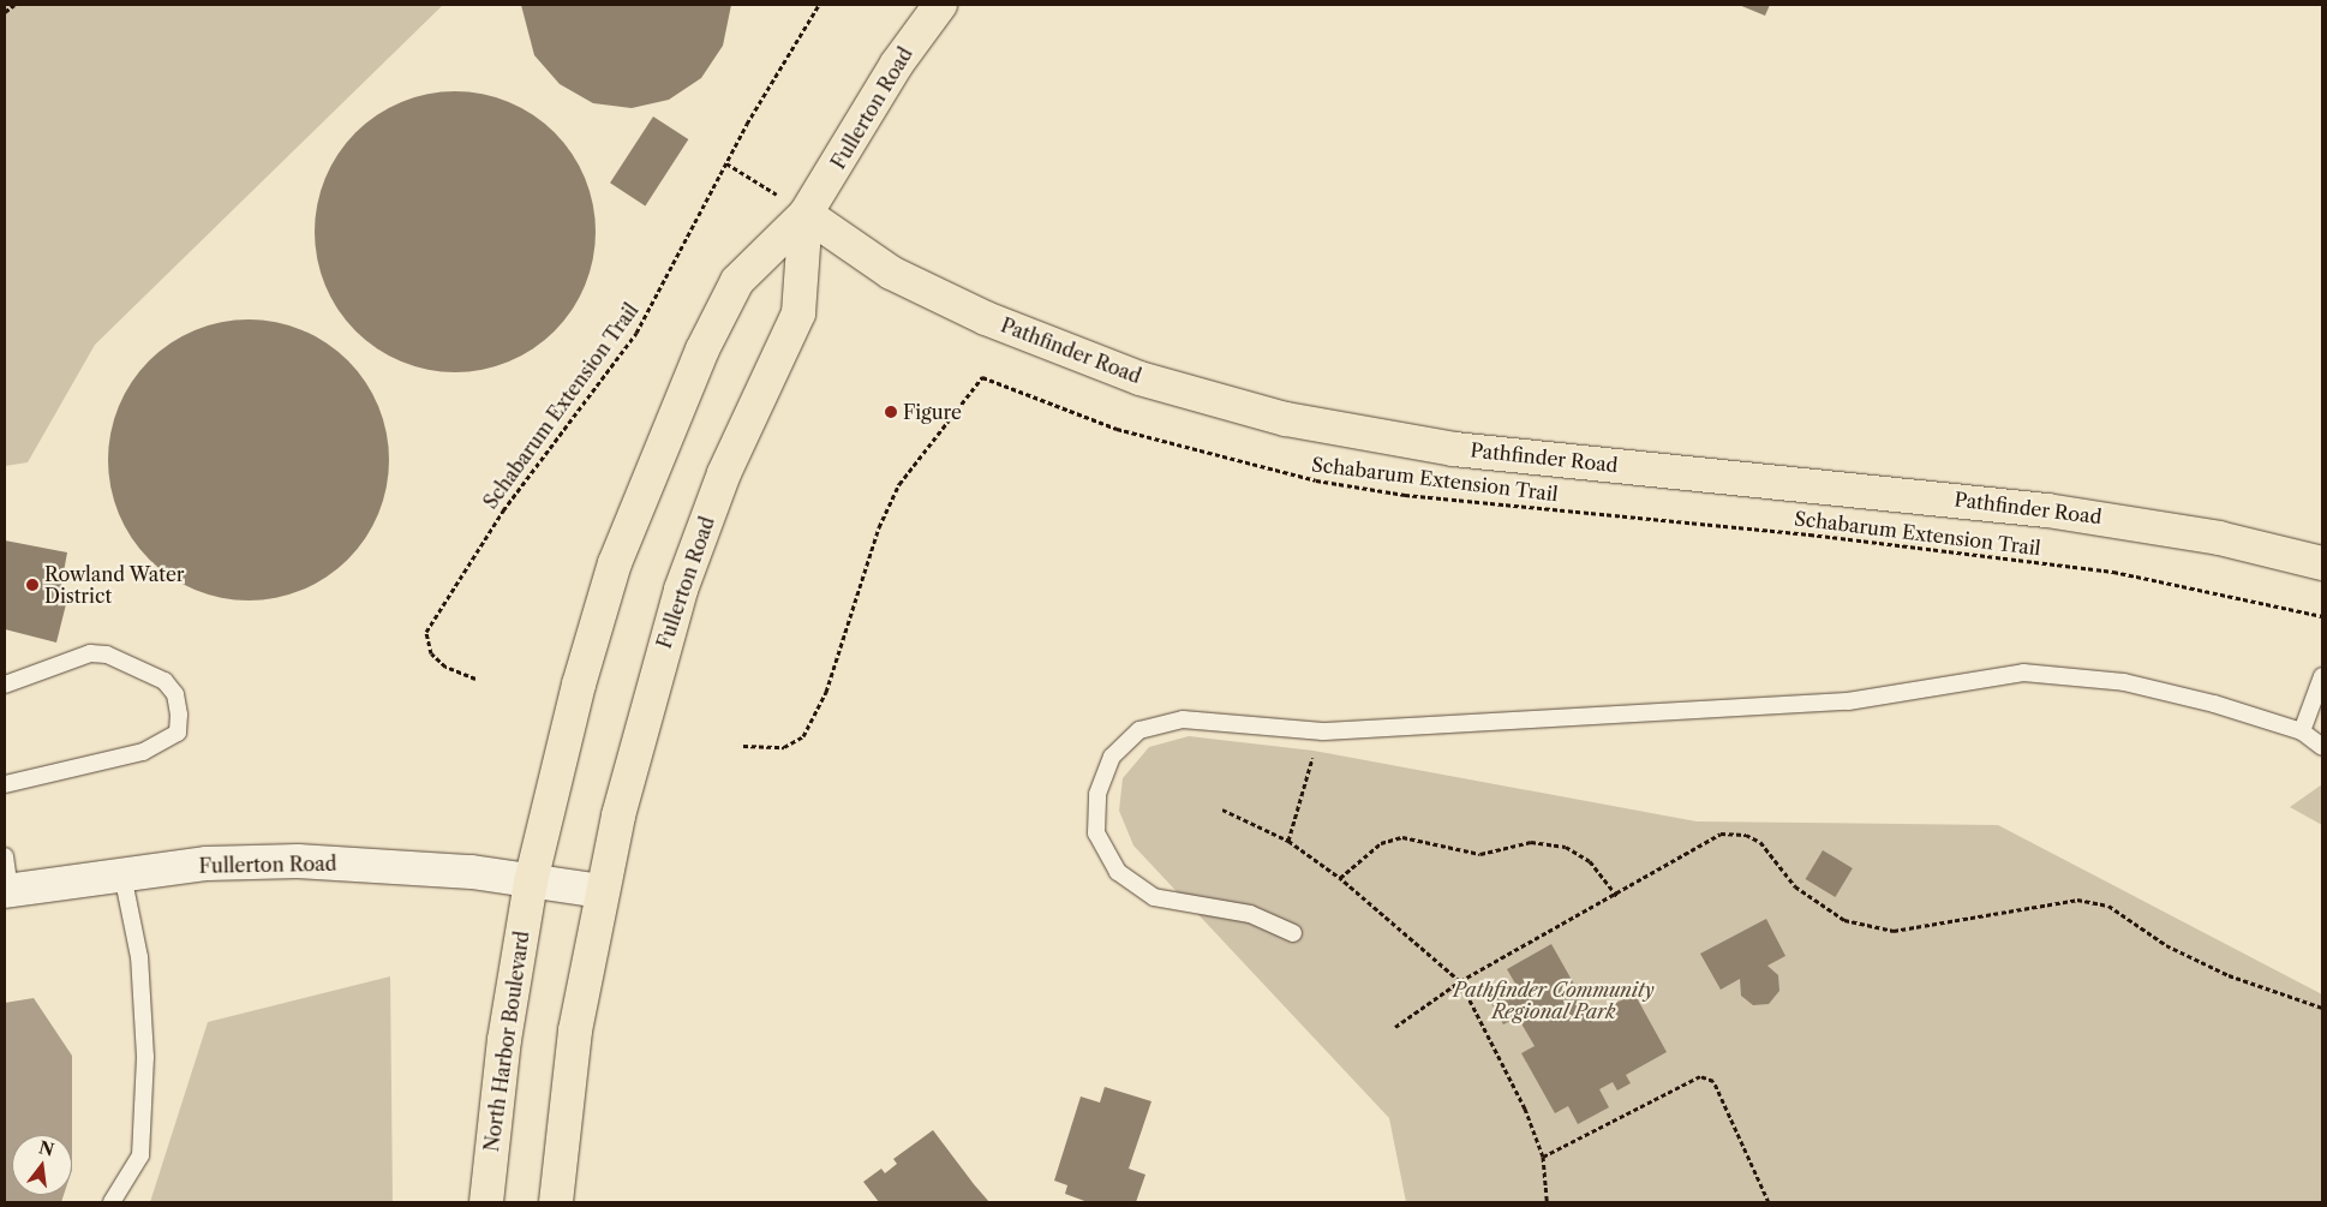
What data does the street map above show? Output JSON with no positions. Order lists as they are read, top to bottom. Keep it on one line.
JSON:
{"streets":{"main road":["Fullerton Road","Pathfinder Road","North Harbor Boulevard"],"path":["Schabarum Extension Trail"]},"crossings":[["Fullerton Road","Pathfinder Road"],["Fullerton Road","North Harbor Boulevard"]],"parks":["Pathfinder Community Regional Park"],"places":["Figure","Rowland Water District"],"north":"top"}
